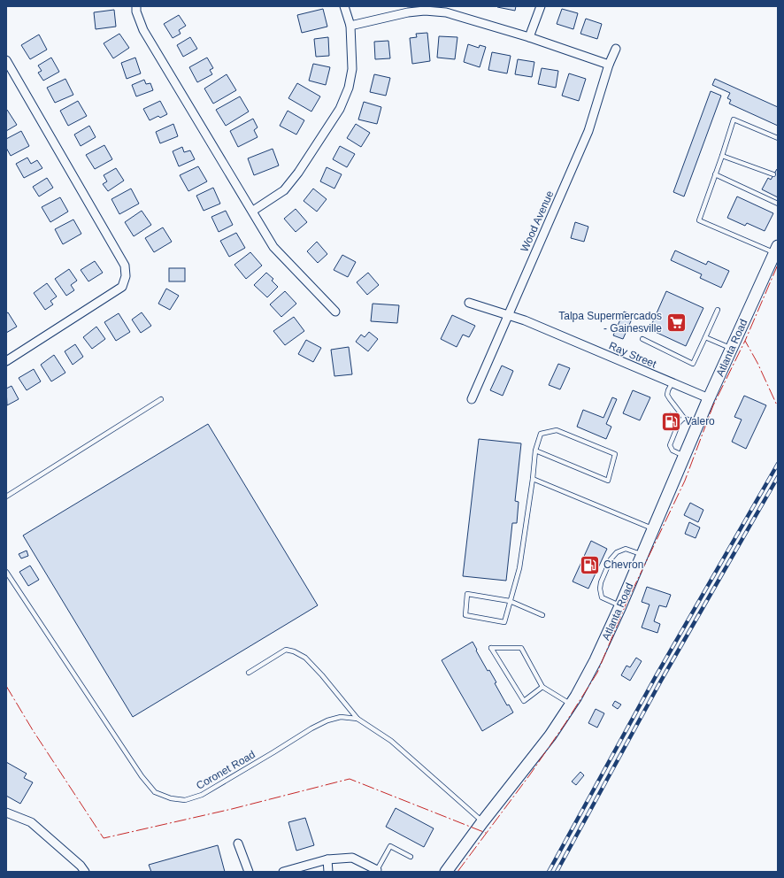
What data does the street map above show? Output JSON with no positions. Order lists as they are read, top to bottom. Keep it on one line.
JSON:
{"streets":{"main road":["Atlanta Road"],"street":["Wood Avenue","Ray Street"],"lane":["Coronet Road"]},"crossings":[["Wood Avenue","Ray Street"],["Atlanta Road","Ray Street"],["Atlanta Road","Coronet Road"]],"places":{"supermarket":["Talpa Supermercados - Gainesville"],"fuel station":["Valero","Chevron"]}}
